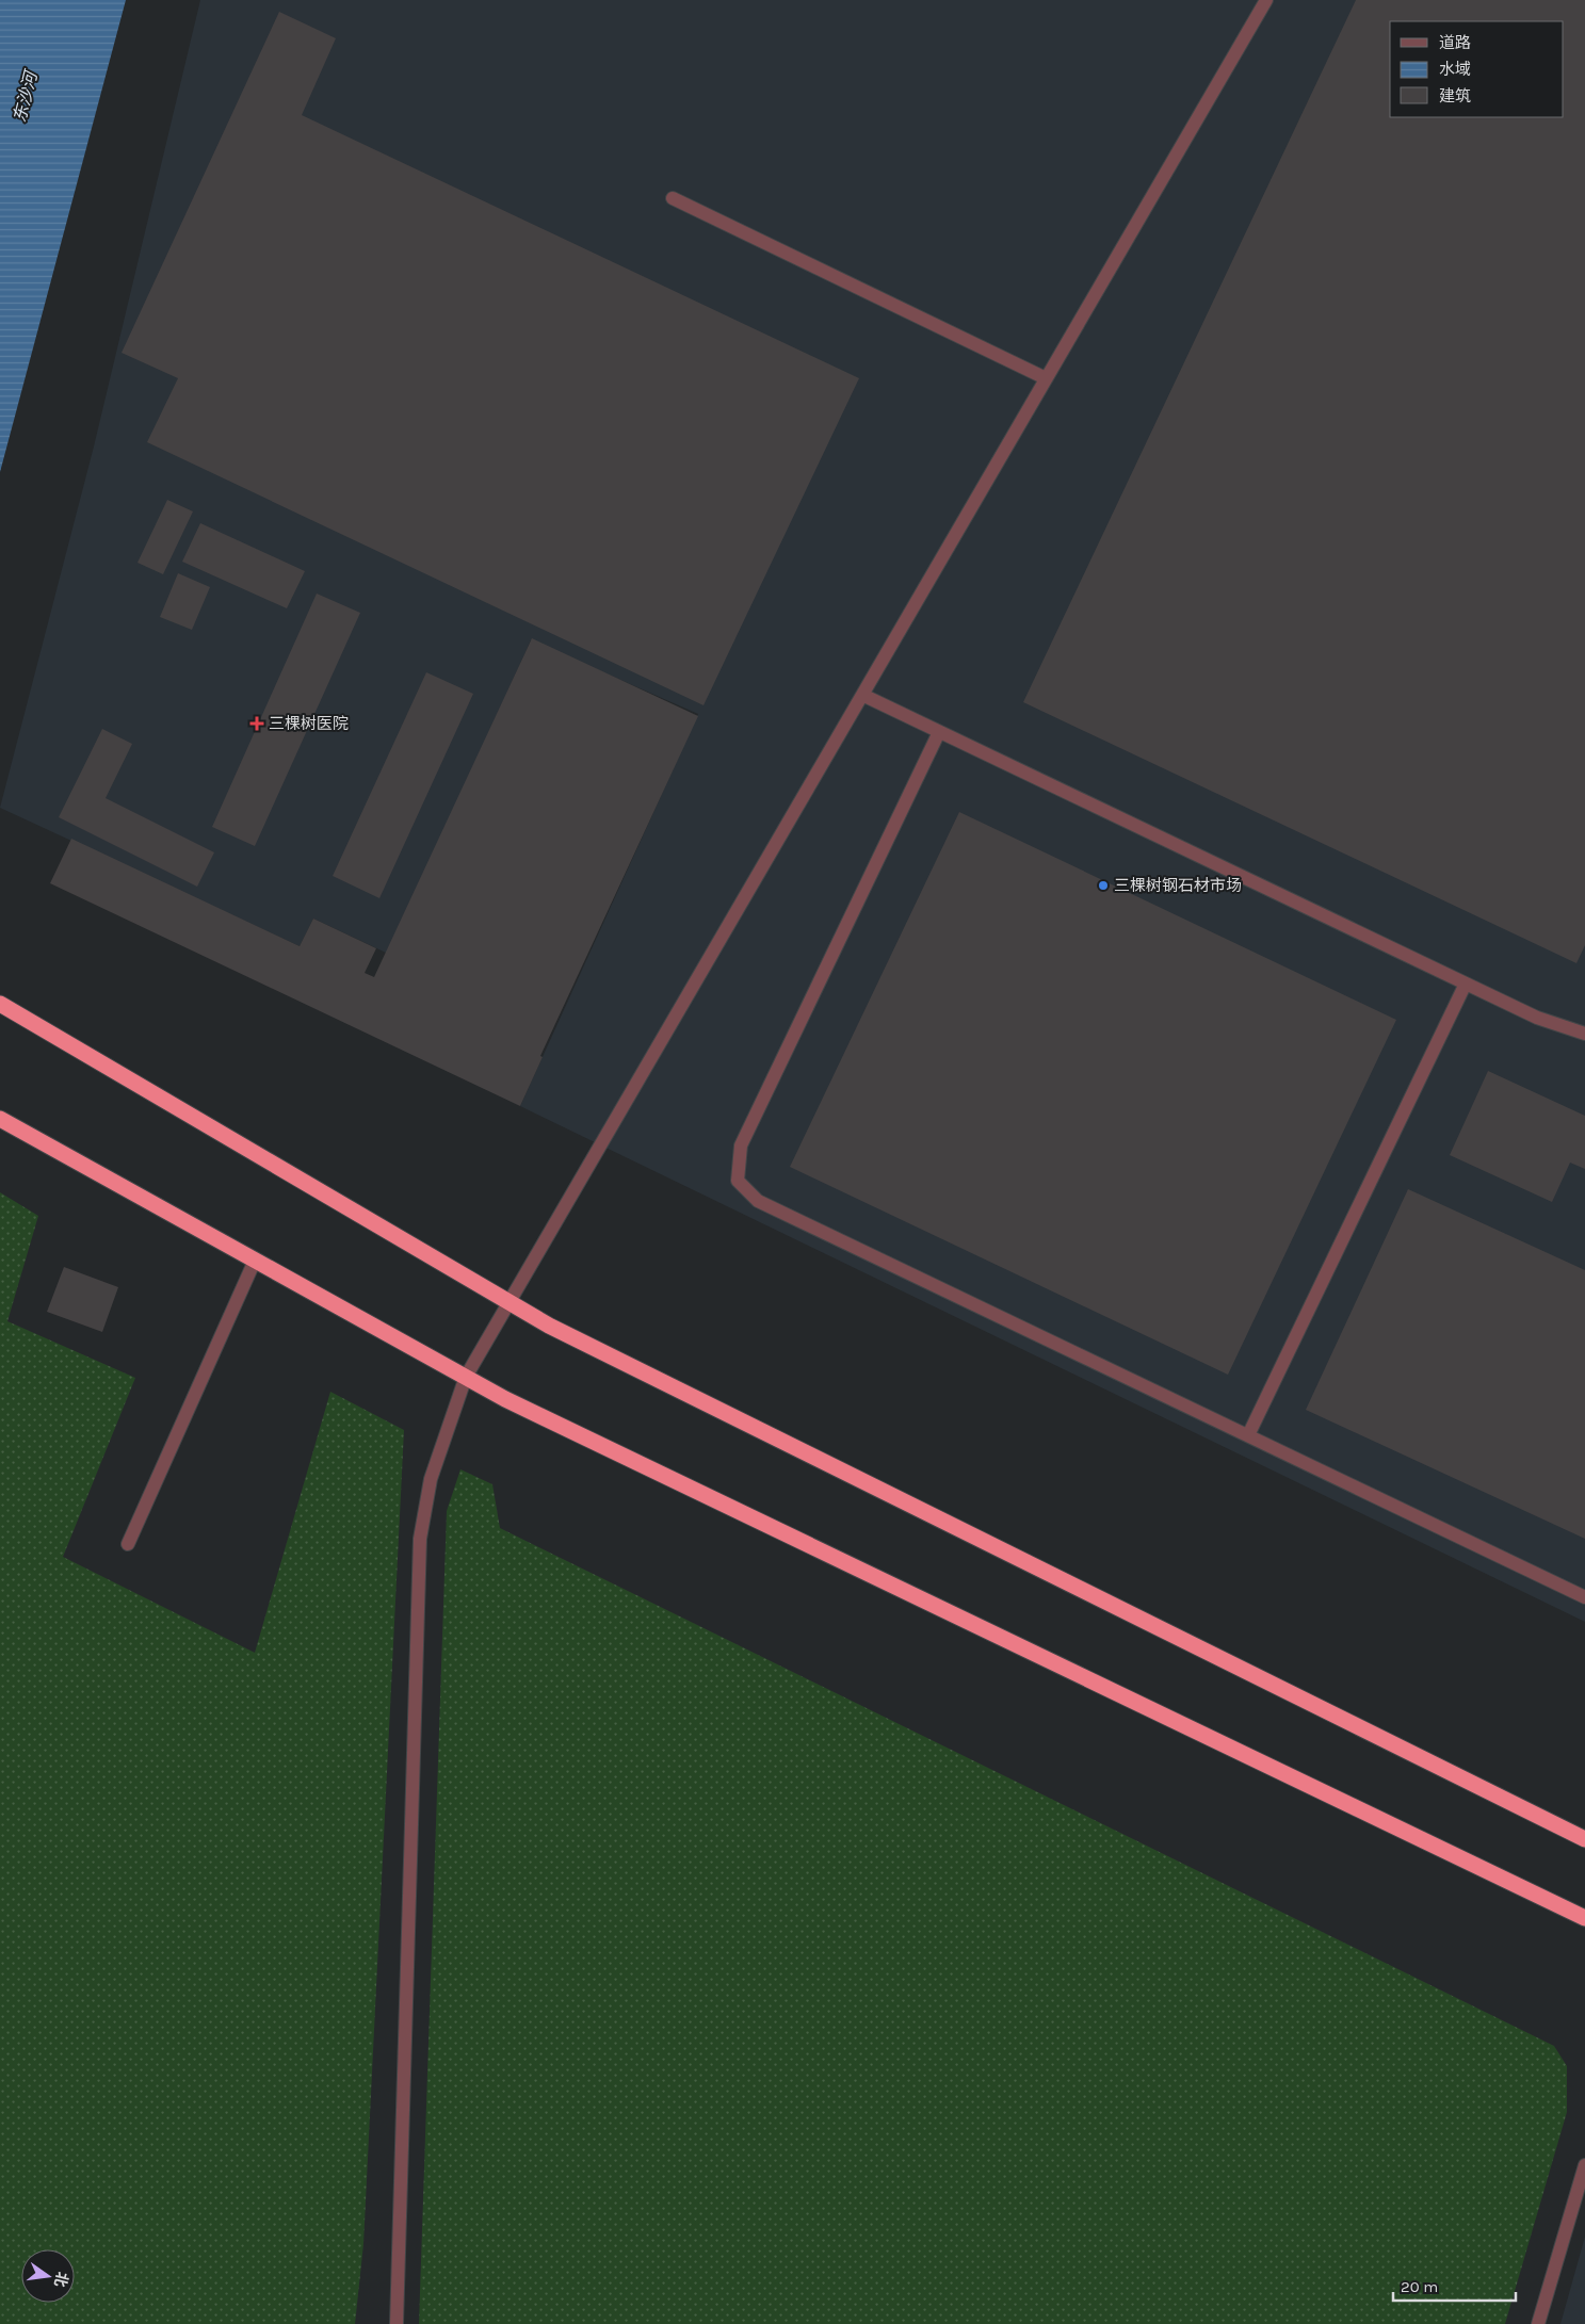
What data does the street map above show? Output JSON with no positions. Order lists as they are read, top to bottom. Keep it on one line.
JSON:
{"water":["东沙河"],"places":{"health":["三棵树医院"],"other":["三棵树钢石材市场"]},"legend":["道路","水域","建筑"],"scale_bar":"20 m","north":"right"}
